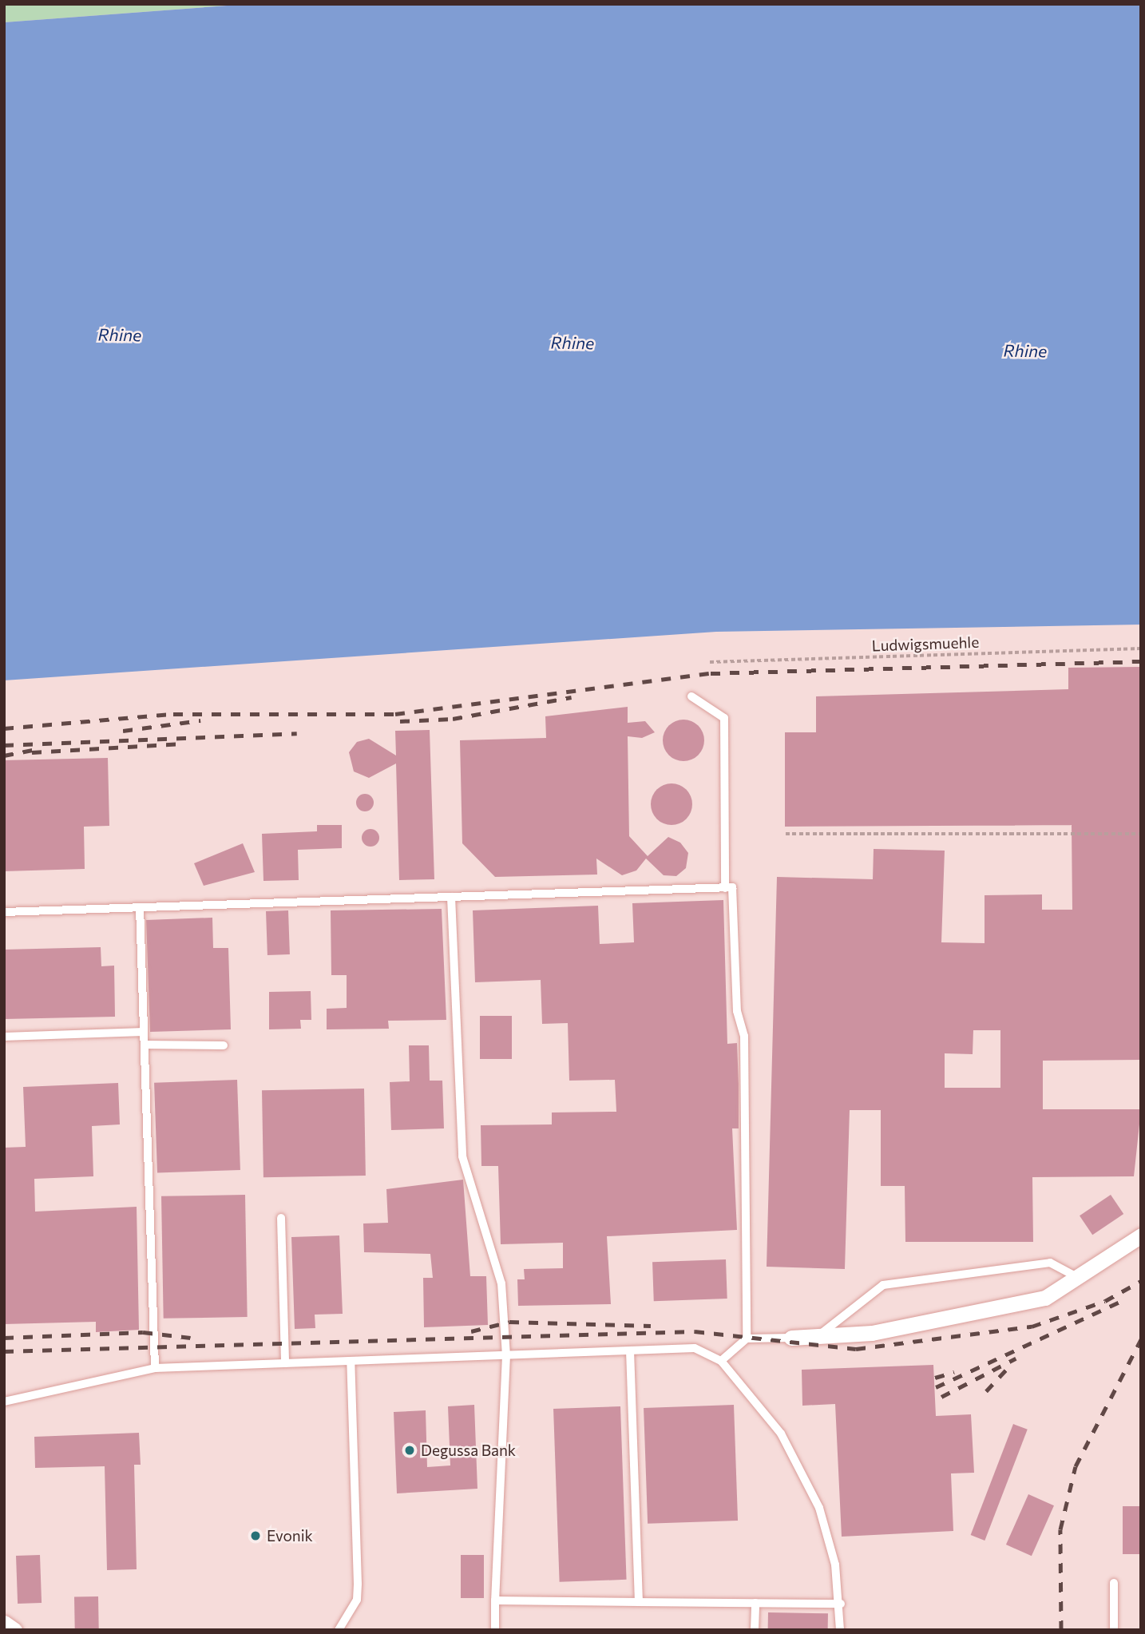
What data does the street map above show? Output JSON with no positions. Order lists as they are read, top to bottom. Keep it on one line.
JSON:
{"streets":{"path":["Ludwigsmuehle"]},"water":["Rhine"],"places":["Degussa Bank","Evonik"]}
